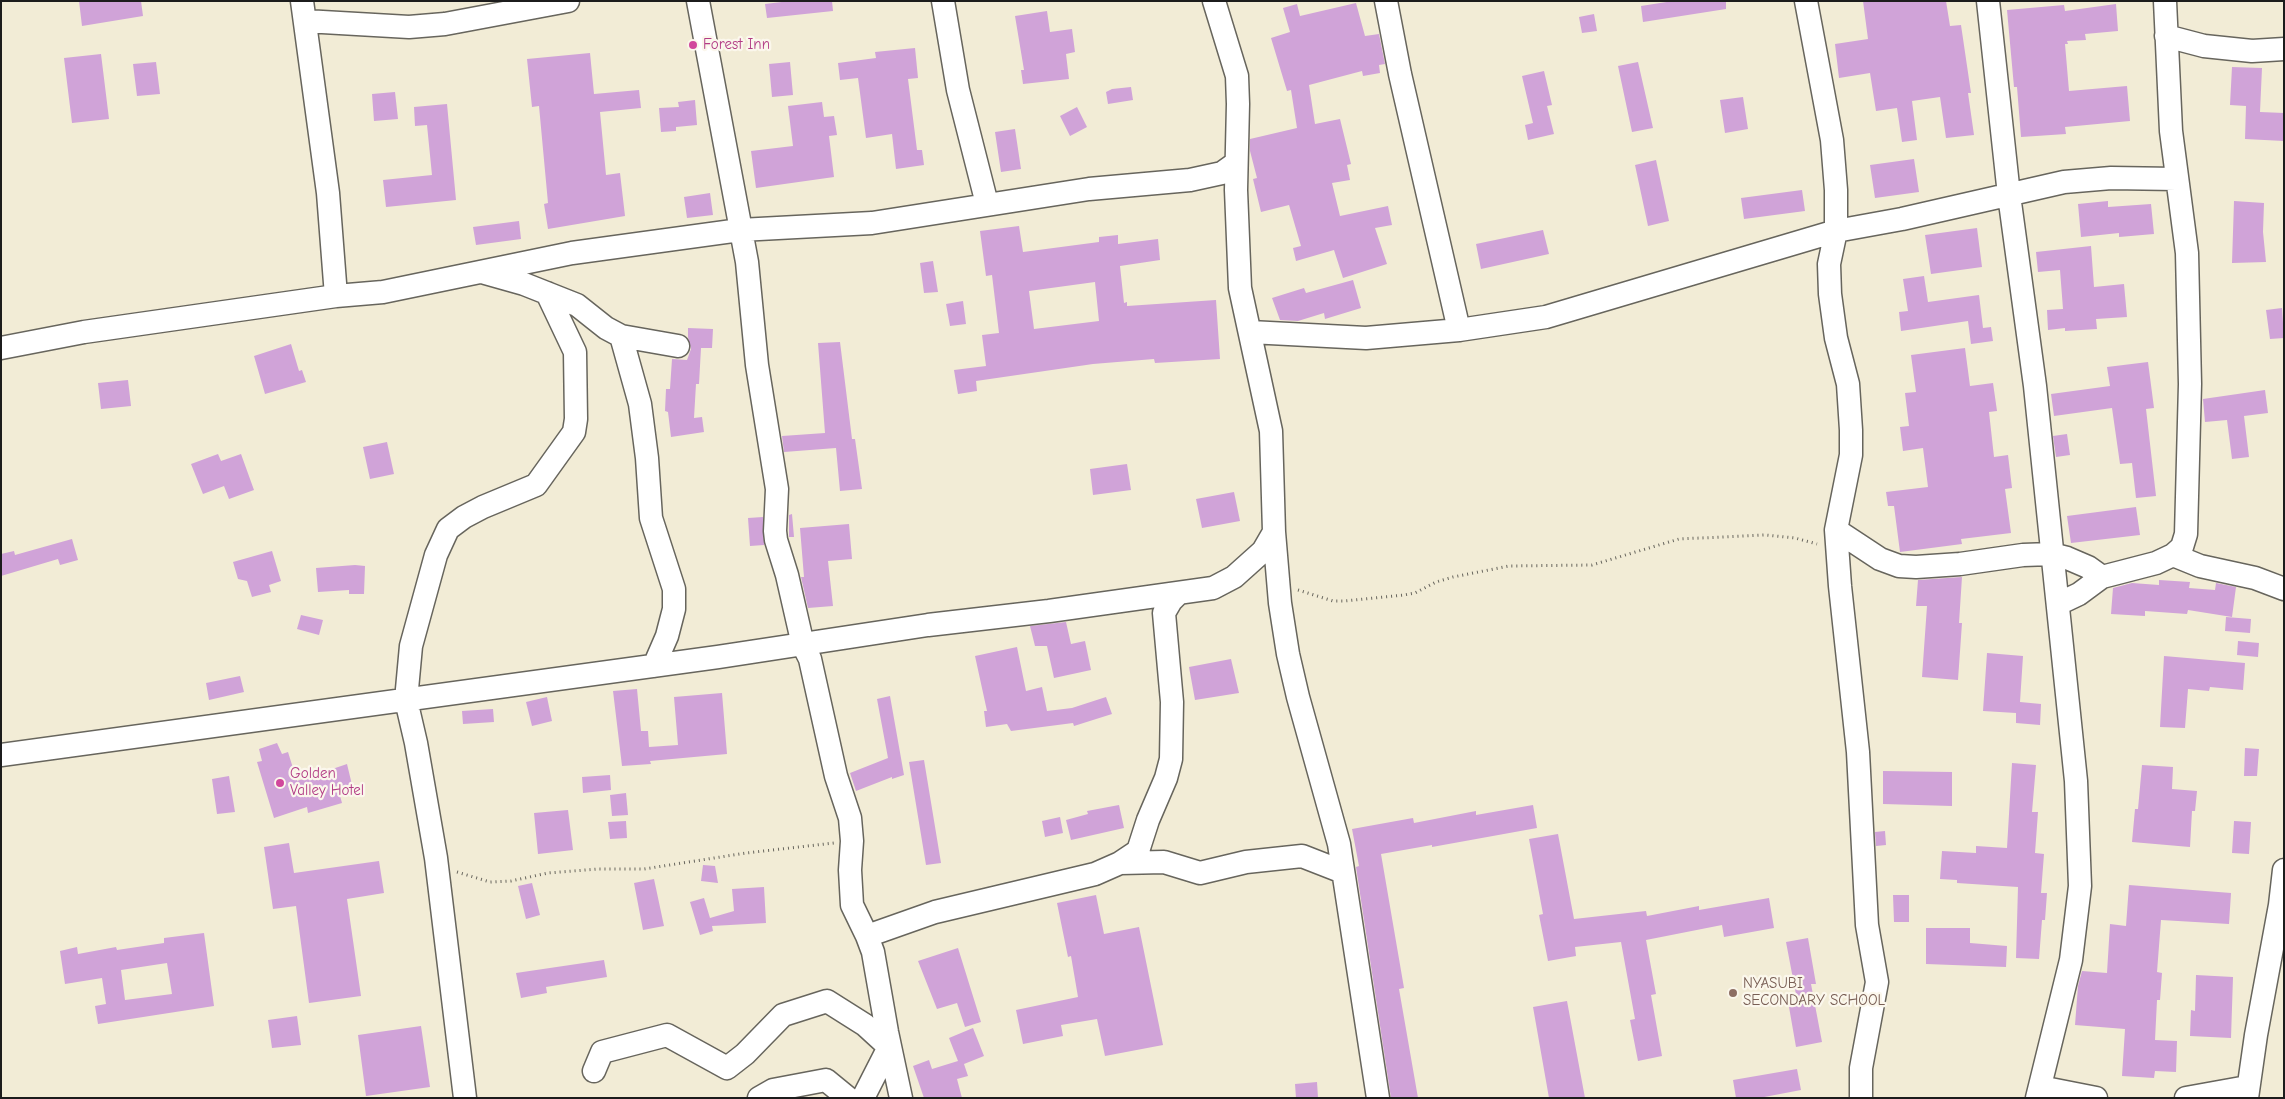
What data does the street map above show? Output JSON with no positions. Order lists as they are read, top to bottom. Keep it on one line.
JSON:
{"places":["Forest Inn","Golden Valley Hotel","NYASUBI SECONDARY SCHOOL"]}
